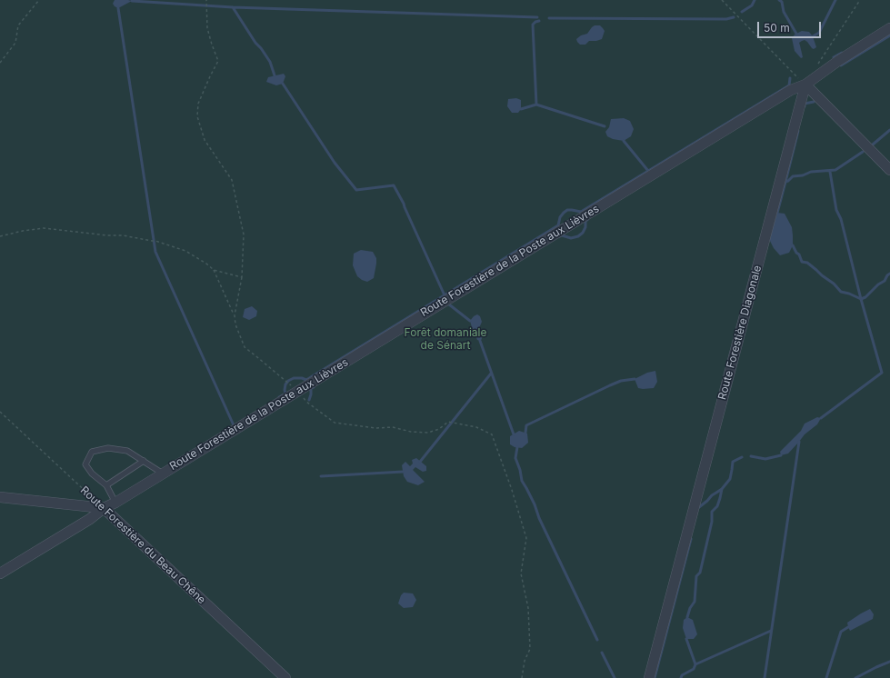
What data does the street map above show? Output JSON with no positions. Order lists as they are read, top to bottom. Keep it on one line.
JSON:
{"streets":{"street":["Route Forestière de la Poste aux Lièvres","Route Forestière Diagonale","Route Forestière du Beau Chêne"]},"crossings":[["Route Forestière de la Poste aux Lièvres","Route Forestière Diagonale"],["Route Forestière de la Poste aux Lièvres","Route Forestière du Beau Chêne"]],"parks":["Forêt domaniale de Sénart"],"scale_bar":"50 m"}
